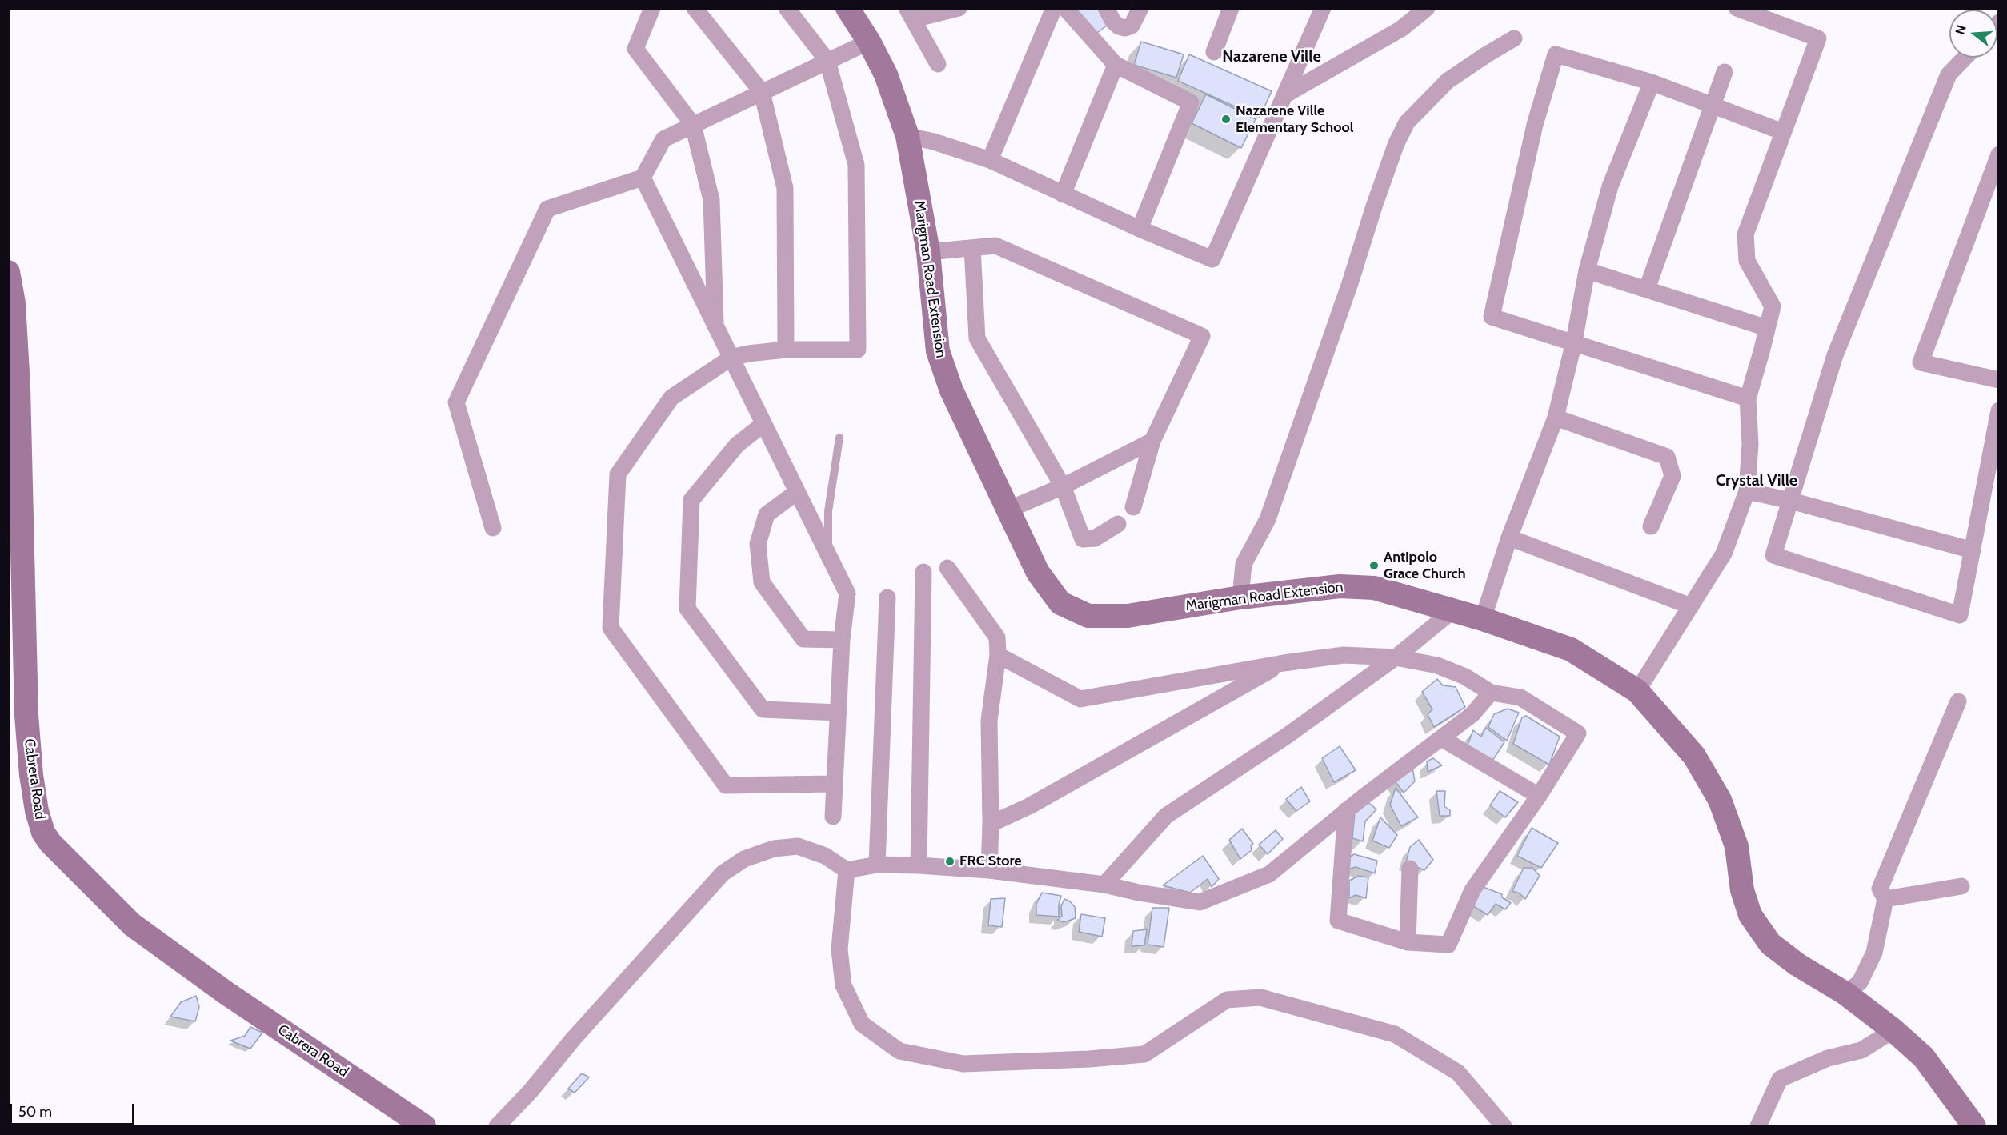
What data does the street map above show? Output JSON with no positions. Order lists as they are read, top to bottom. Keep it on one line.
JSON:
{"streets":{"street":["Marigman Road Extension","Cabrera Road"]},"districts":["Nazarene Ville","Crystal Ville"],"places":["Nazarene Ville Elementary School","Antipolo Grace Church","FRC Store"],"scale_bar":"50 m","north":"left"}
